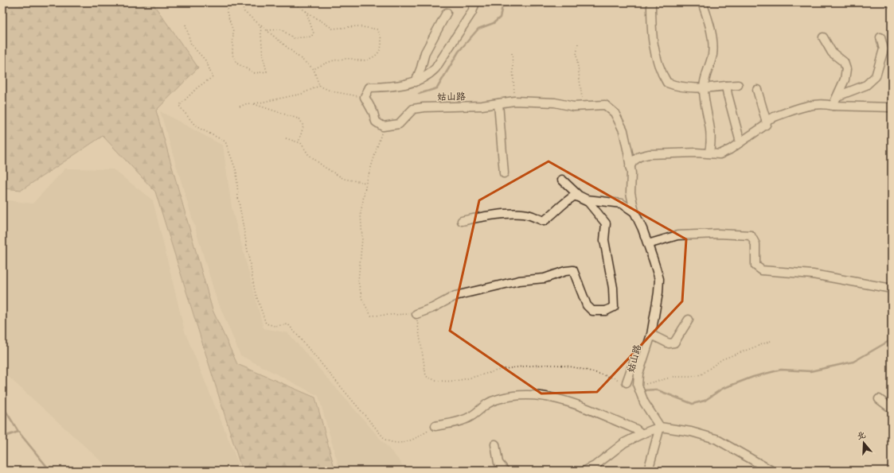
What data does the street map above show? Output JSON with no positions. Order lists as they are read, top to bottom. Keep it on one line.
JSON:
{"streets":{"street":["姑山路"]},"north":"top"}
